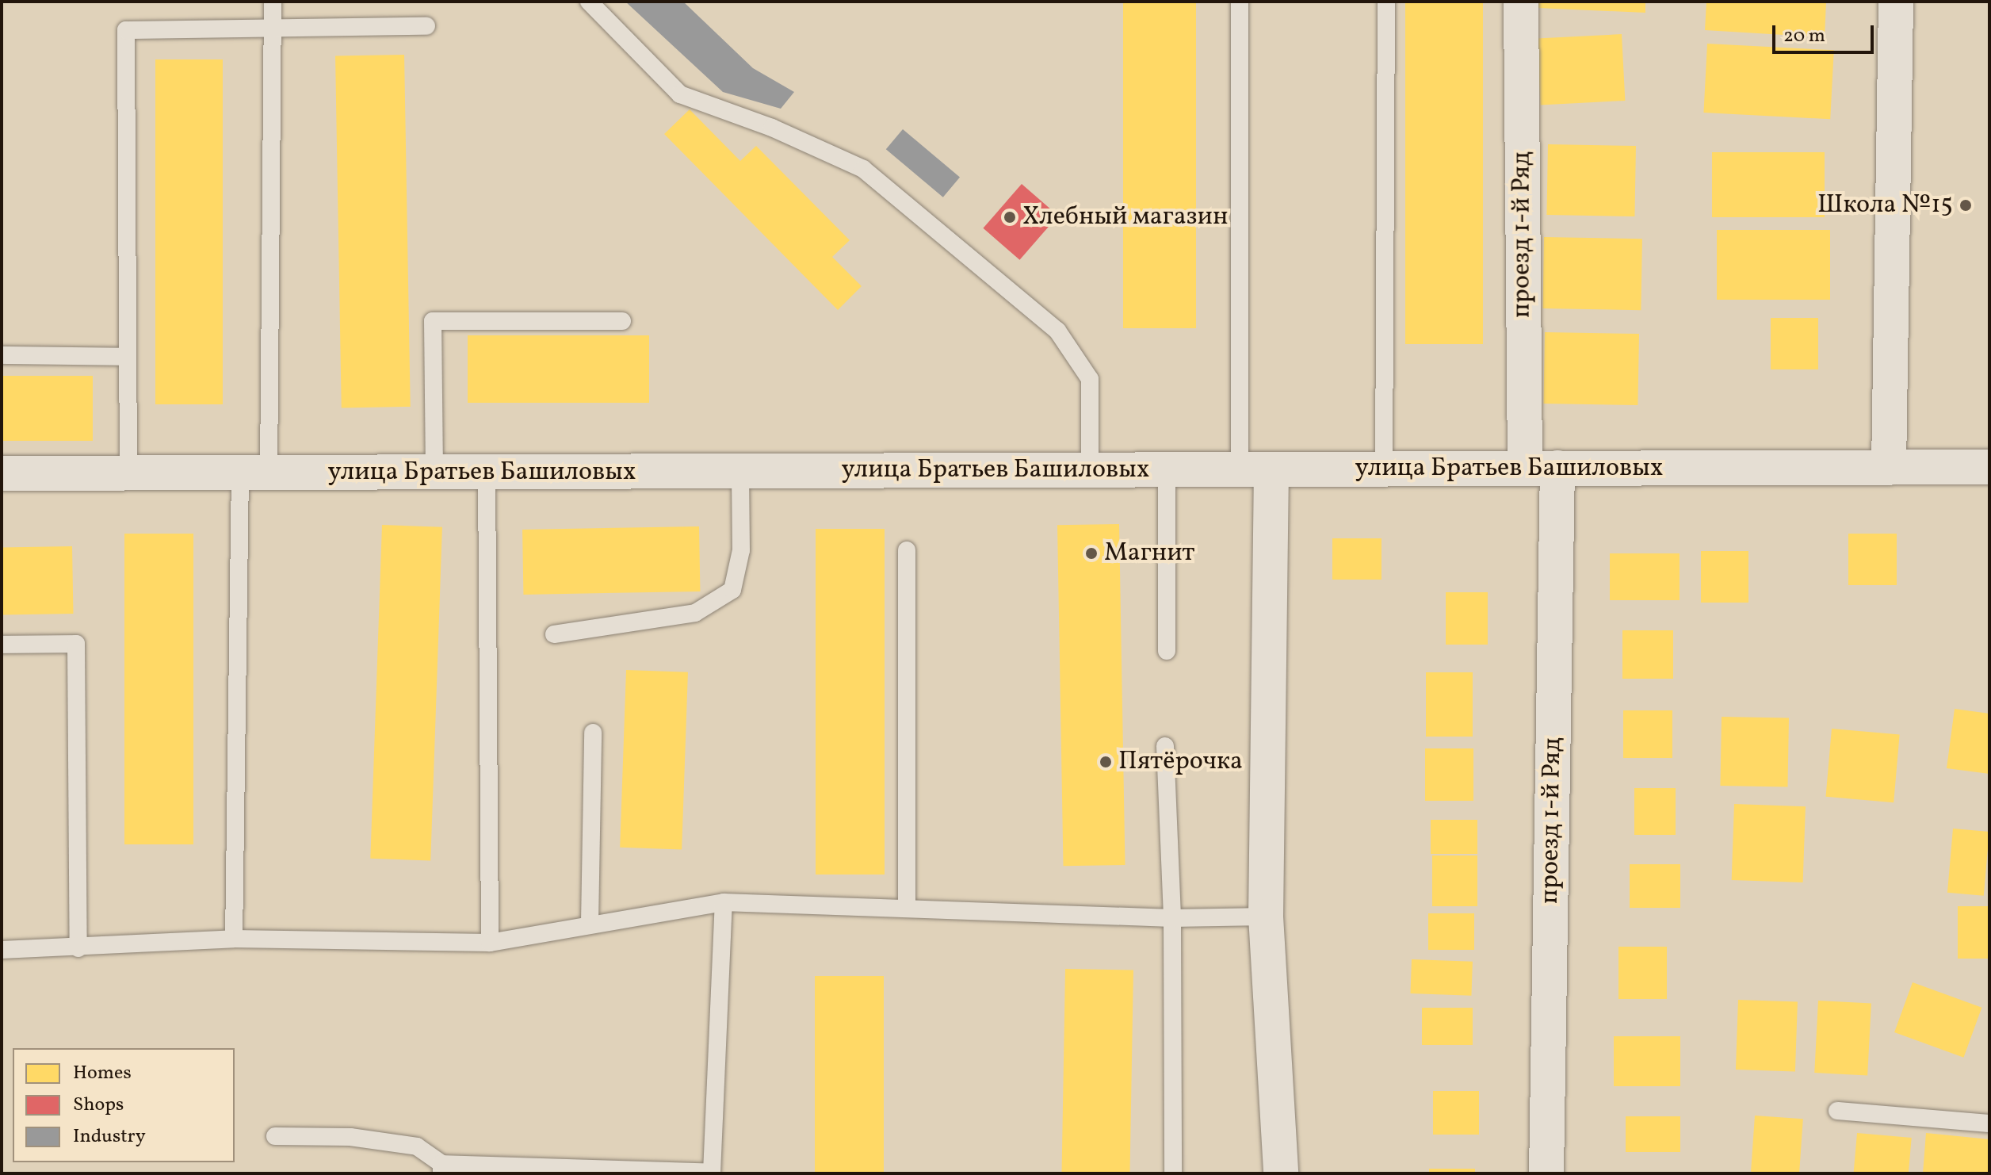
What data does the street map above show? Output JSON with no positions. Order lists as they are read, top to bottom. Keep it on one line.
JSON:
{"streets":{"street":["проезд 1-й Ряд","улица Братьев Башиловых"]},"crossings":[["проезд 1-й Ряд","улица Братьев Башиловых"]],"places":["Школа №15","Хлебный магазин","Магнит","Пятёрочка"],"legend":["Homes","Shops","Industry"],"scale_bar":"20 m"}
